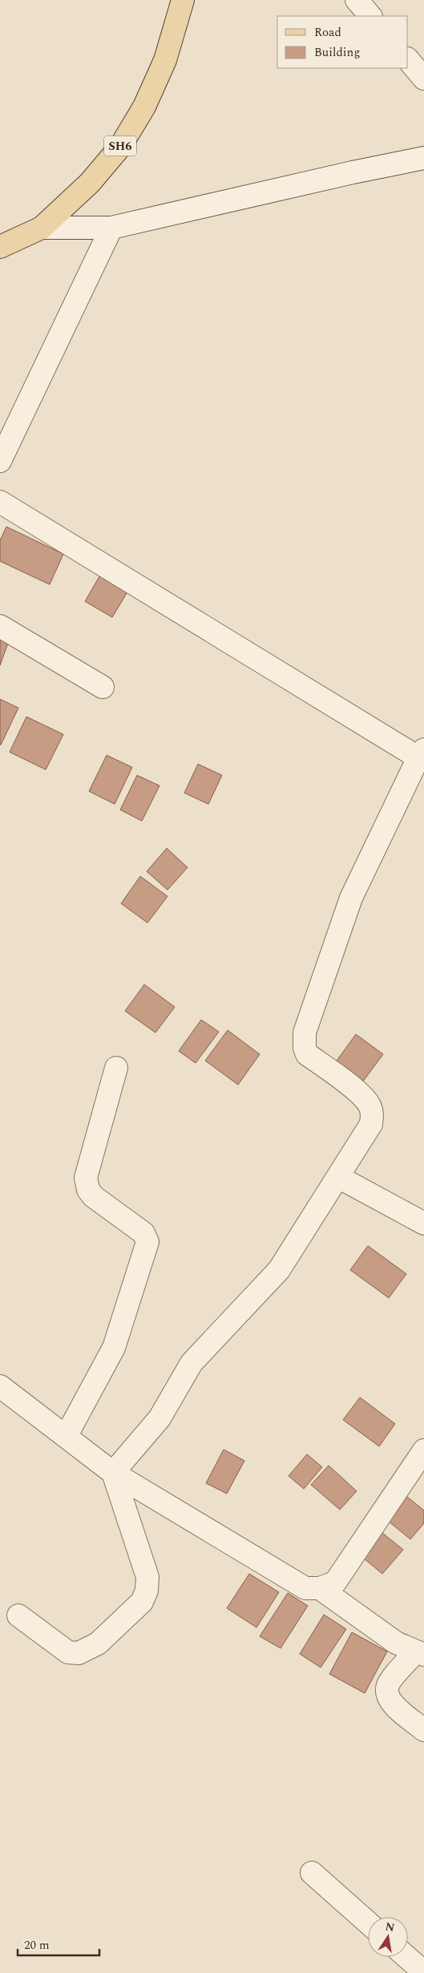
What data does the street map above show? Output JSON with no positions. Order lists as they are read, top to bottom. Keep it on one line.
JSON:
{"streets":{"main road":["SH6"]},"legend":["Road","Building"],"scale_bar":"20 m","north":"top"}
